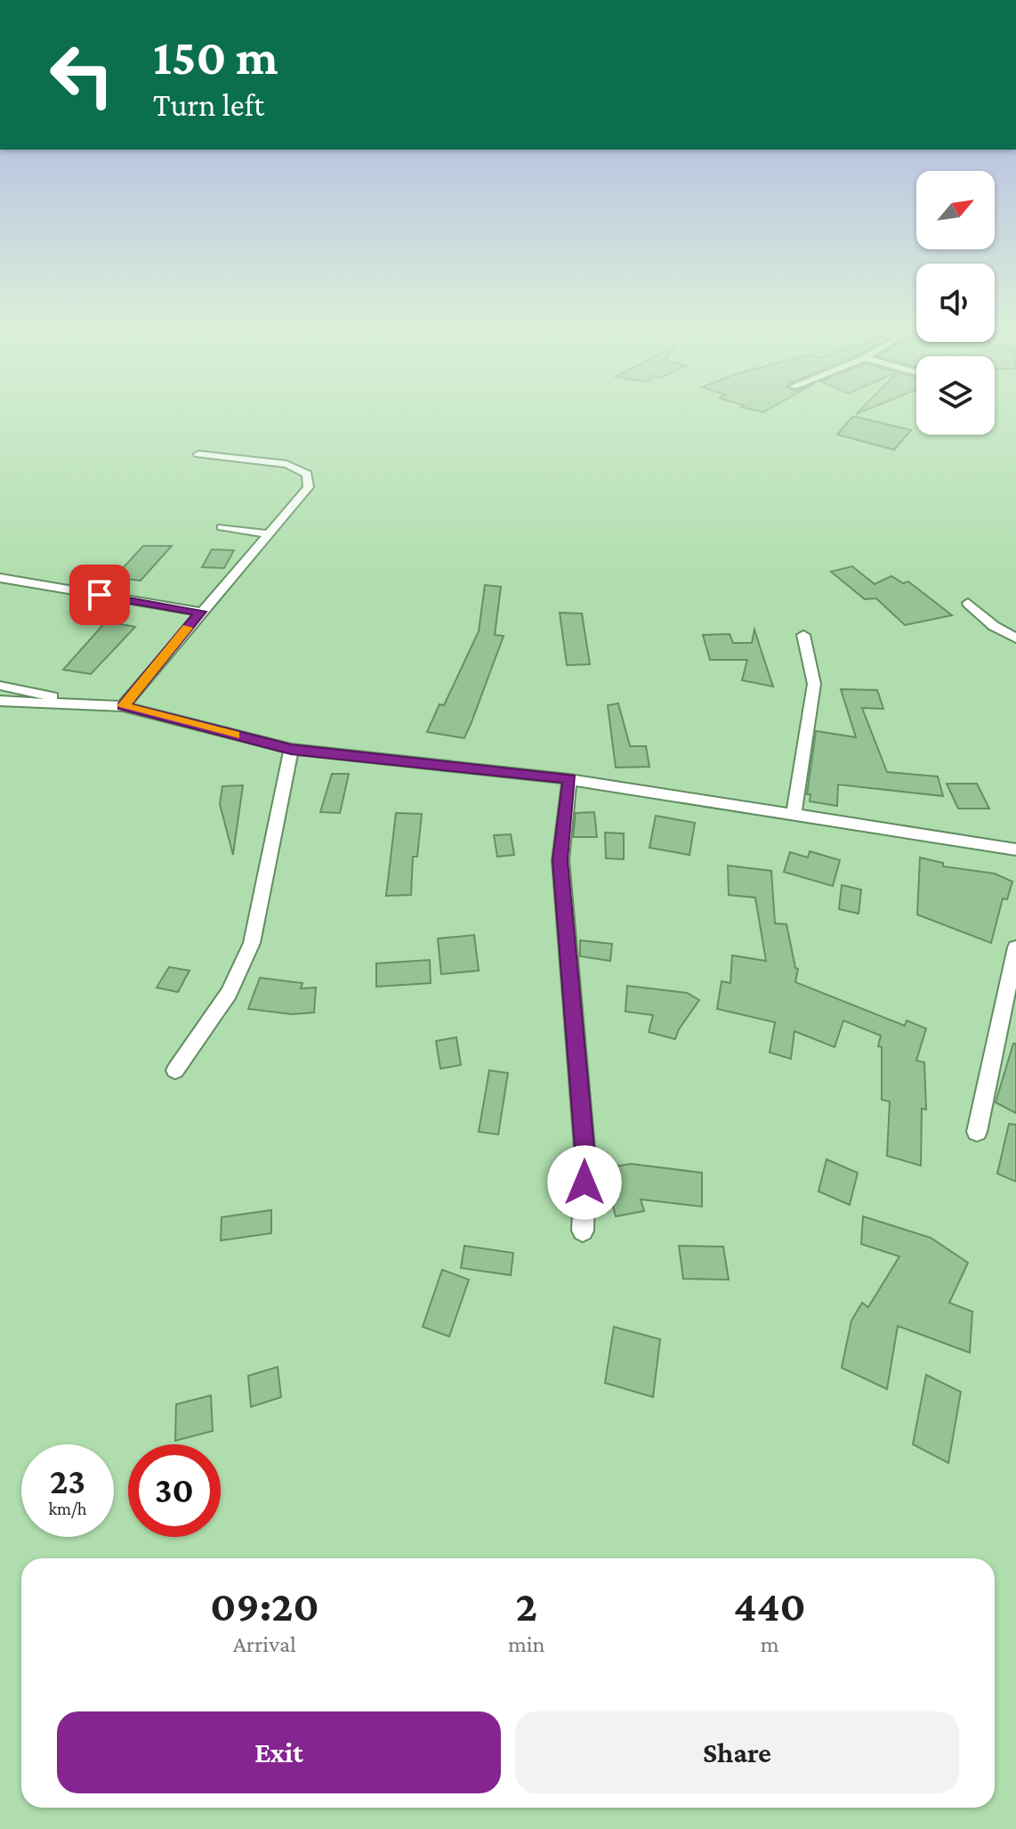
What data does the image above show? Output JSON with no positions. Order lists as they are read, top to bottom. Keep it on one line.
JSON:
{"north":"top right","page":{"turn":["150 m","Turn left"],"speed":"23 km/h","limit":"30","eta":["09:20","Arrival","2","min","440","m"],"buttons":["Exit","Share"]}}
